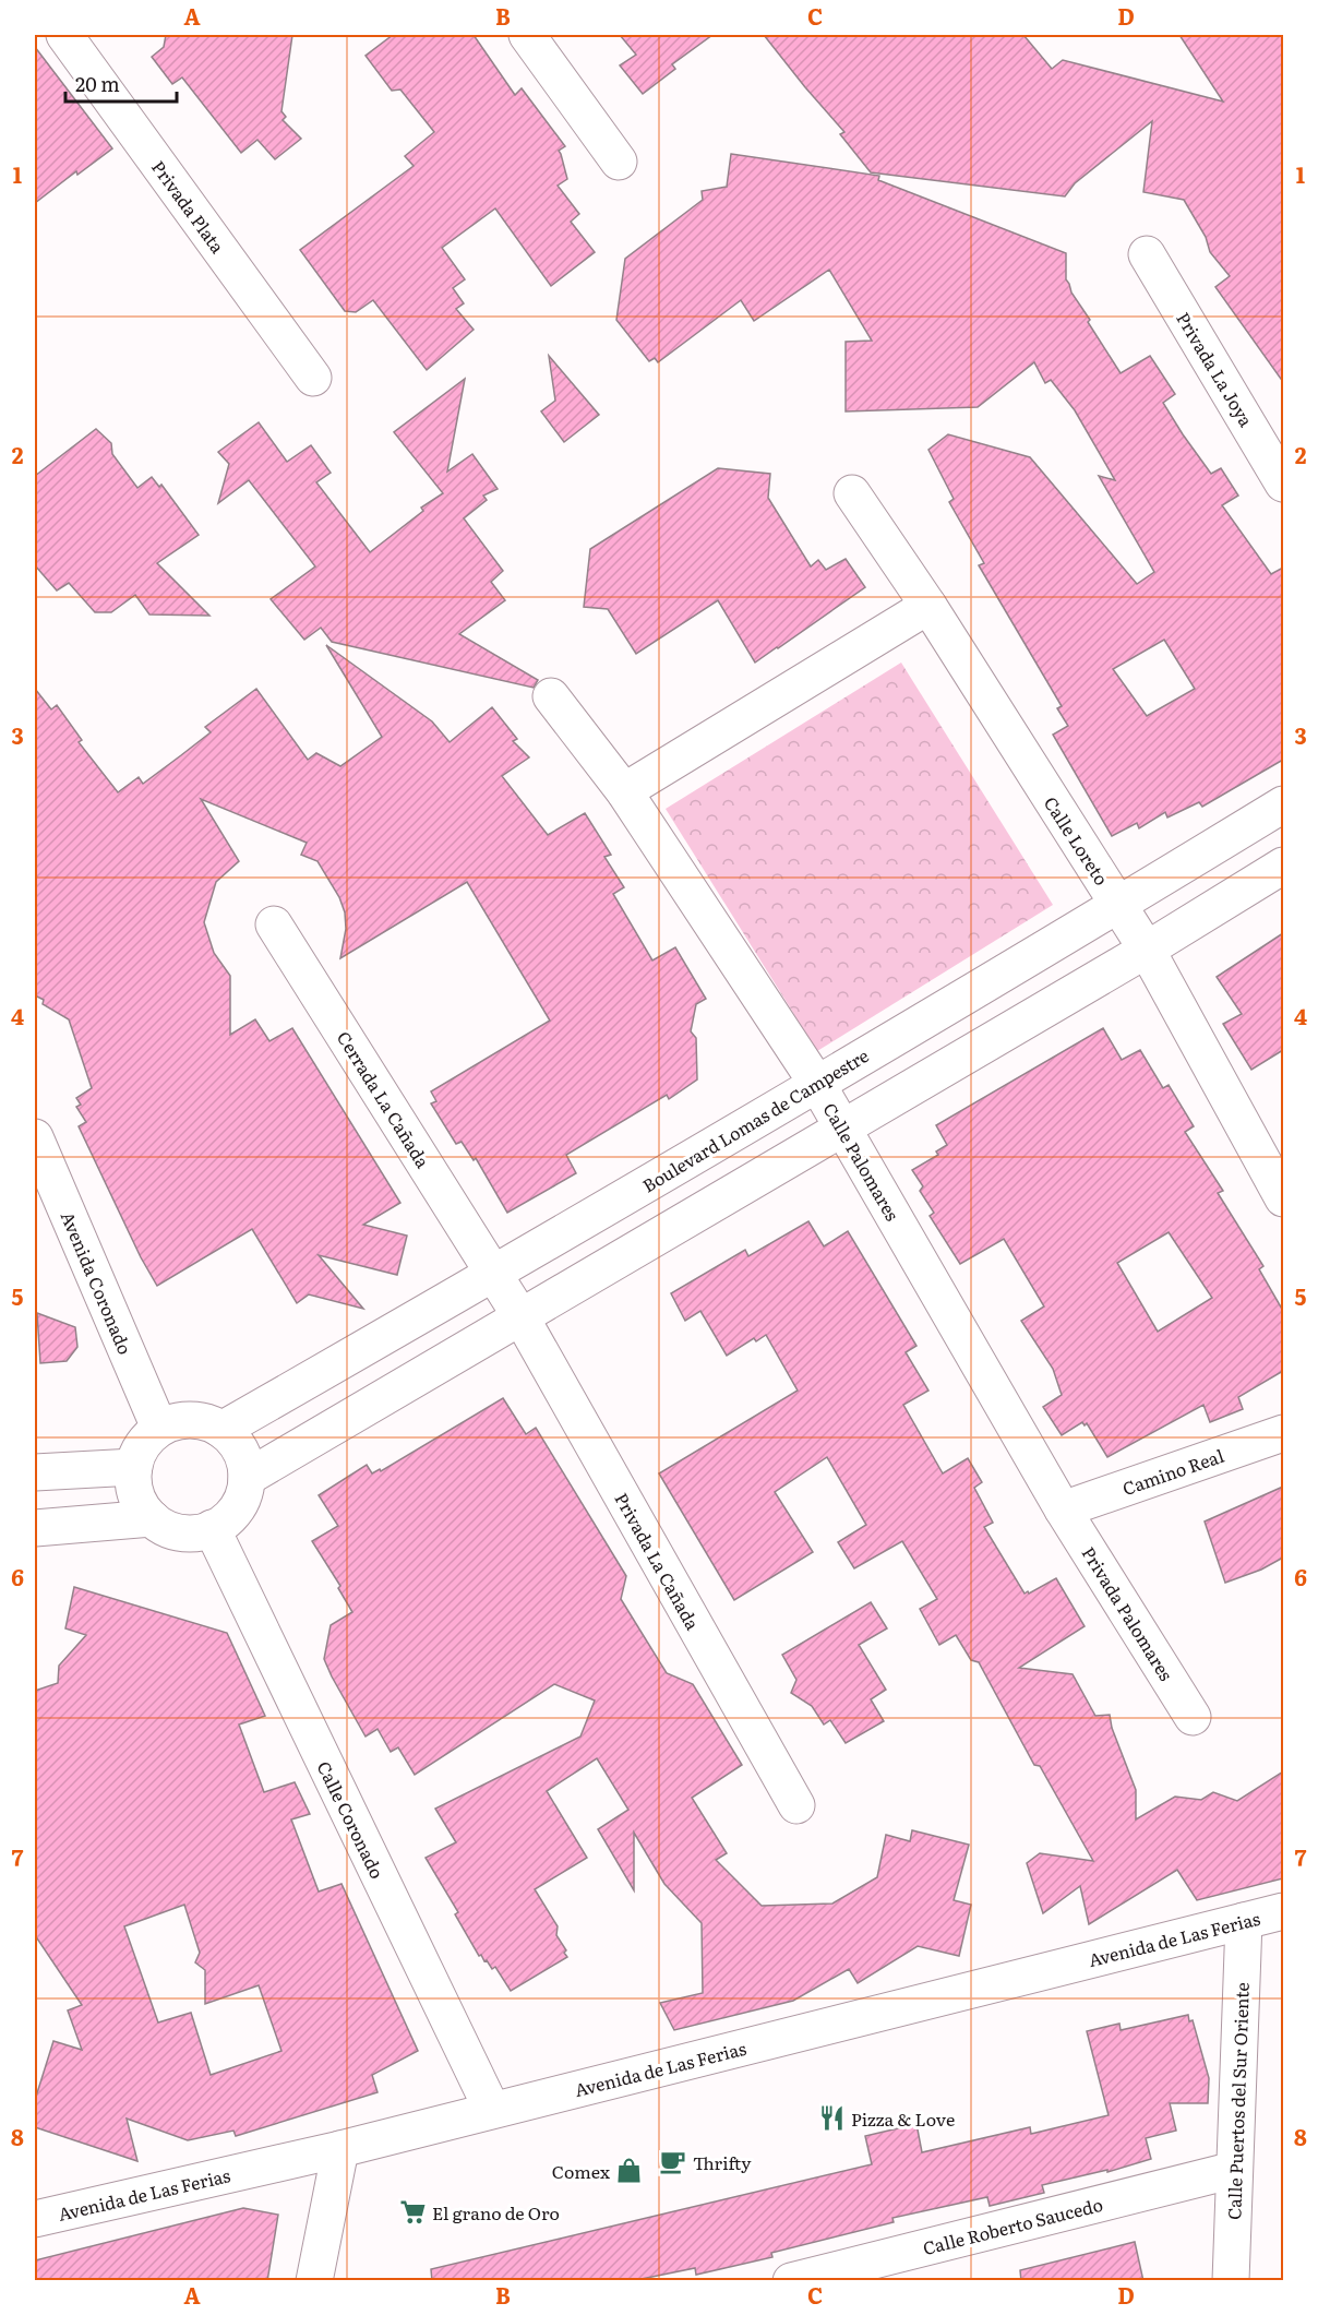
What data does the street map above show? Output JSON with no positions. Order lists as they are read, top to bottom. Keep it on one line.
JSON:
{"streets":{"street":["Privada Plata","Privada La Joya","Calle Loreto","Cerrada La Cañada","Boulevard Lomas de Campestre","Calle Palomares","Avenida Coronado","Camino Real","Privada La Cañada","Privada Palomares","Calle Coronado","Avenida de Las Ferias","Calle Puertos del Sur Oriente","Calle Roberto Saucedo"]},"crossings":[["Calle Loreto","Boulevard Lomas de Campestre"],["Cerrada La Cañada","Boulevard Lomas de Campestre"],["Cerrada La Cañada","Privada La Cañada"],["Boulevard Lomas de Campestre","Calle Palomares"],["Boulevard Lomas de Campestre","Avenida Coronado"],["Boulevard Lomas de Campestre","Calle Coronado"],["Calle Palomares","Camino Real"],["Calle Palomares","Privada Palomares"],["Avenida Coronado","Calle Coronado"],["Camino Real","Privada Palomares"],["Calle Coronado","Avenida de Las Ferias"],["Avenida de Las Ferias","Calle Puertos del Sur Oriente"],["Calle Puertos del Sur Oriente","Calle Roberto Saucedo"]],"places":{"restaurant":["Pizza & Love"],"cafe":["Thrifty"],"shop":["Comex"],"supermarket":["El grano de Oro"]},"scale_bar":"20 m","grid":{"columns":["A","B","C","D"],"rows":["1","2","3","4","5","6","7","8"]}}
